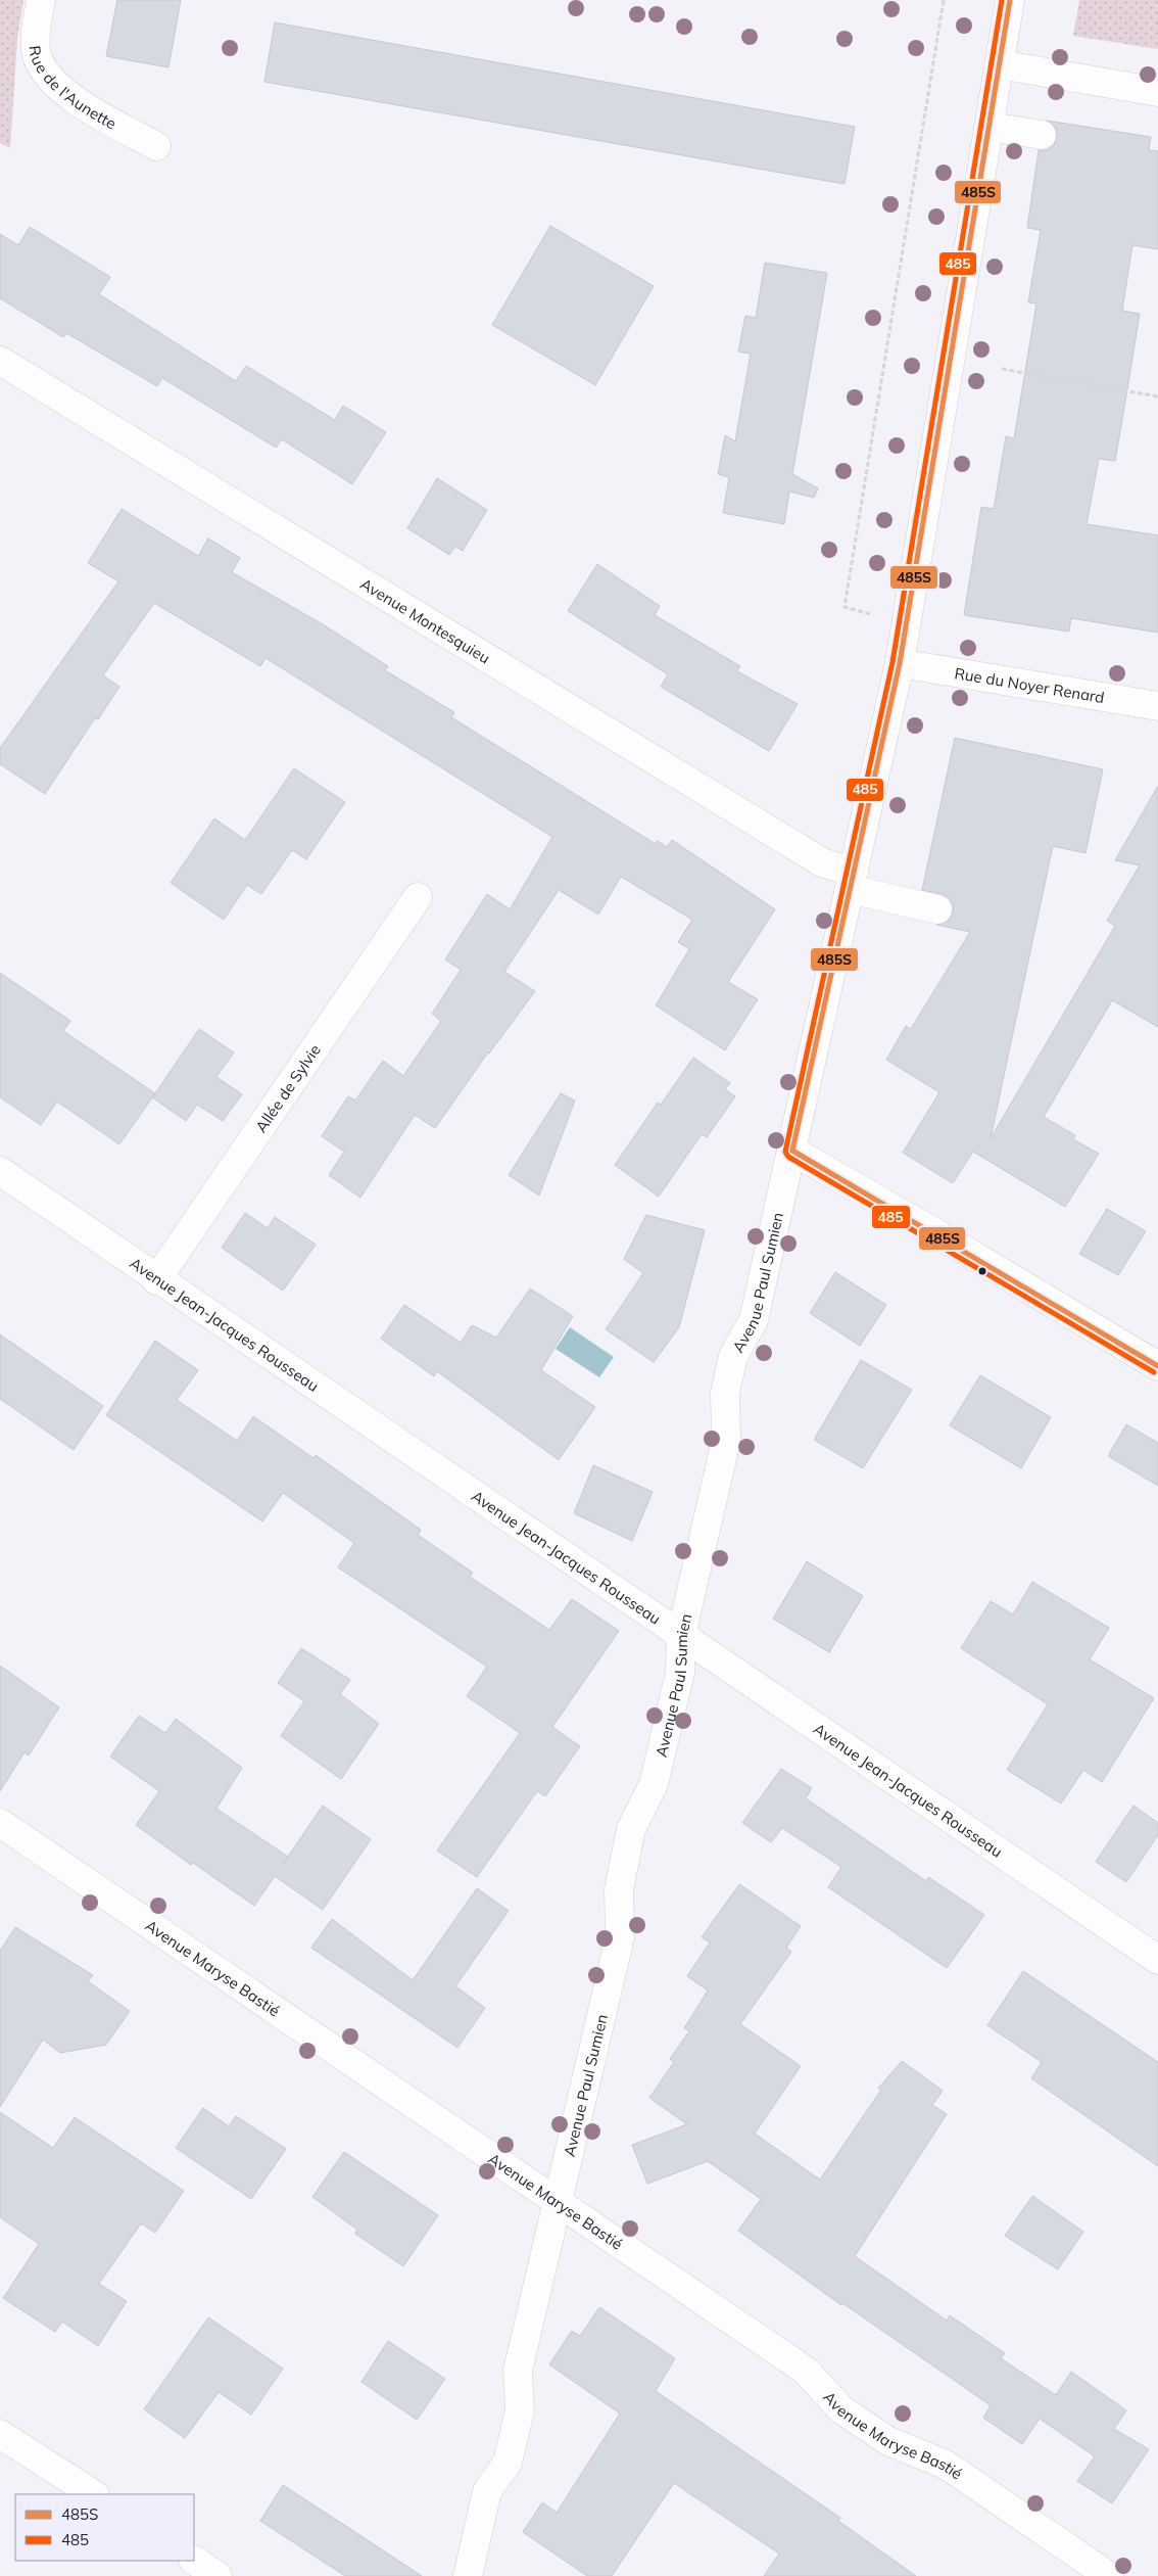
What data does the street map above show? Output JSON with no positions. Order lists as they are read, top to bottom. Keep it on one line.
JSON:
{"streets":{"street":["Rue de l'Aunette","Avenue Montesquieu","Rue du Noyer Renard","Allée de Sylvie","Avenue Paul Sumien","Avenue Jean-Jacques Rousseau","Avenue Maryse Bastié"]},"crossings":[["Avenue Montesquieu","Avenue Paul Sumien"],["Rue du Noyer Renard","Avenue Paul Sumien"],["Allée de Sylvie","Avenue Jean-Jacques Rousseau"],["Avenue Paul Sumien","Avenue Jean-Jacques Rousseau"],["Avenue Paul Sumien","Avenue Maryse Bastié"]],"lines":["transit line 485S","transit line 485"],"legend":["485S","485"]}
